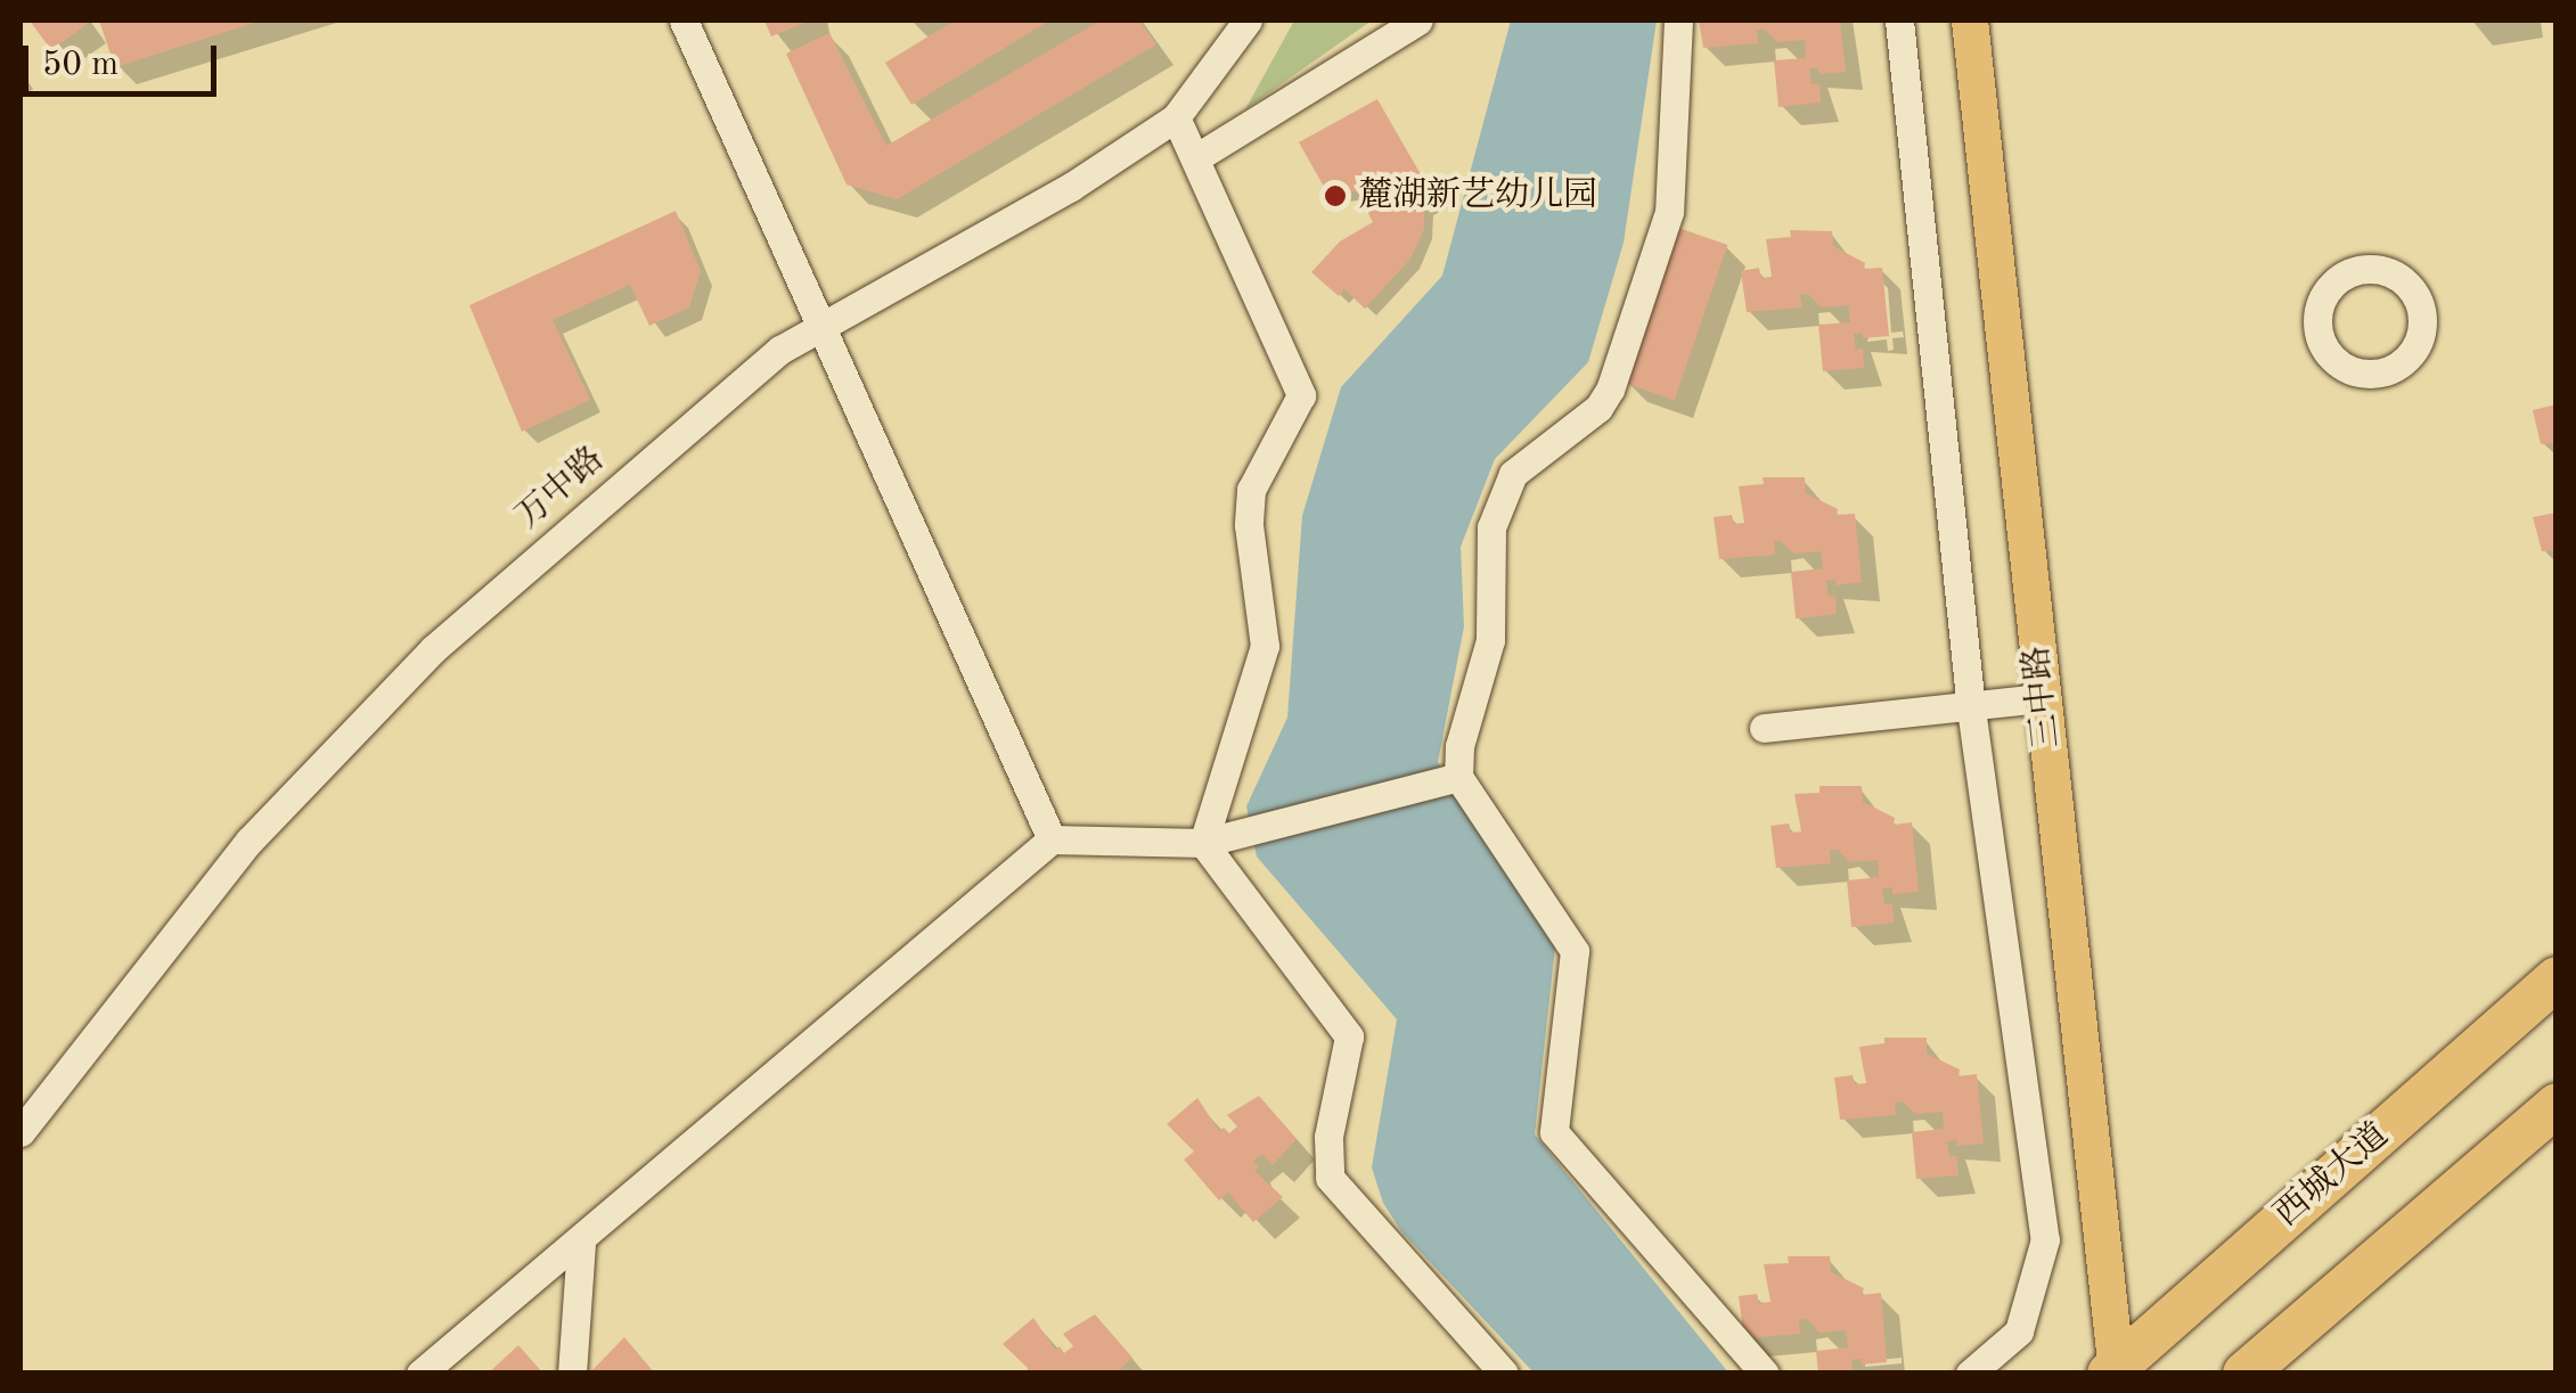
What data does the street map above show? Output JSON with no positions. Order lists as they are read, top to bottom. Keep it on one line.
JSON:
{"streets":{"highway":["西城大道"],"main road":["三中路"],"street":["万中路"]},"crossings":[["三中路","西城大道"]],"places":["麓湖新艺幼儿园"],"scale_bar":"50 m"}
